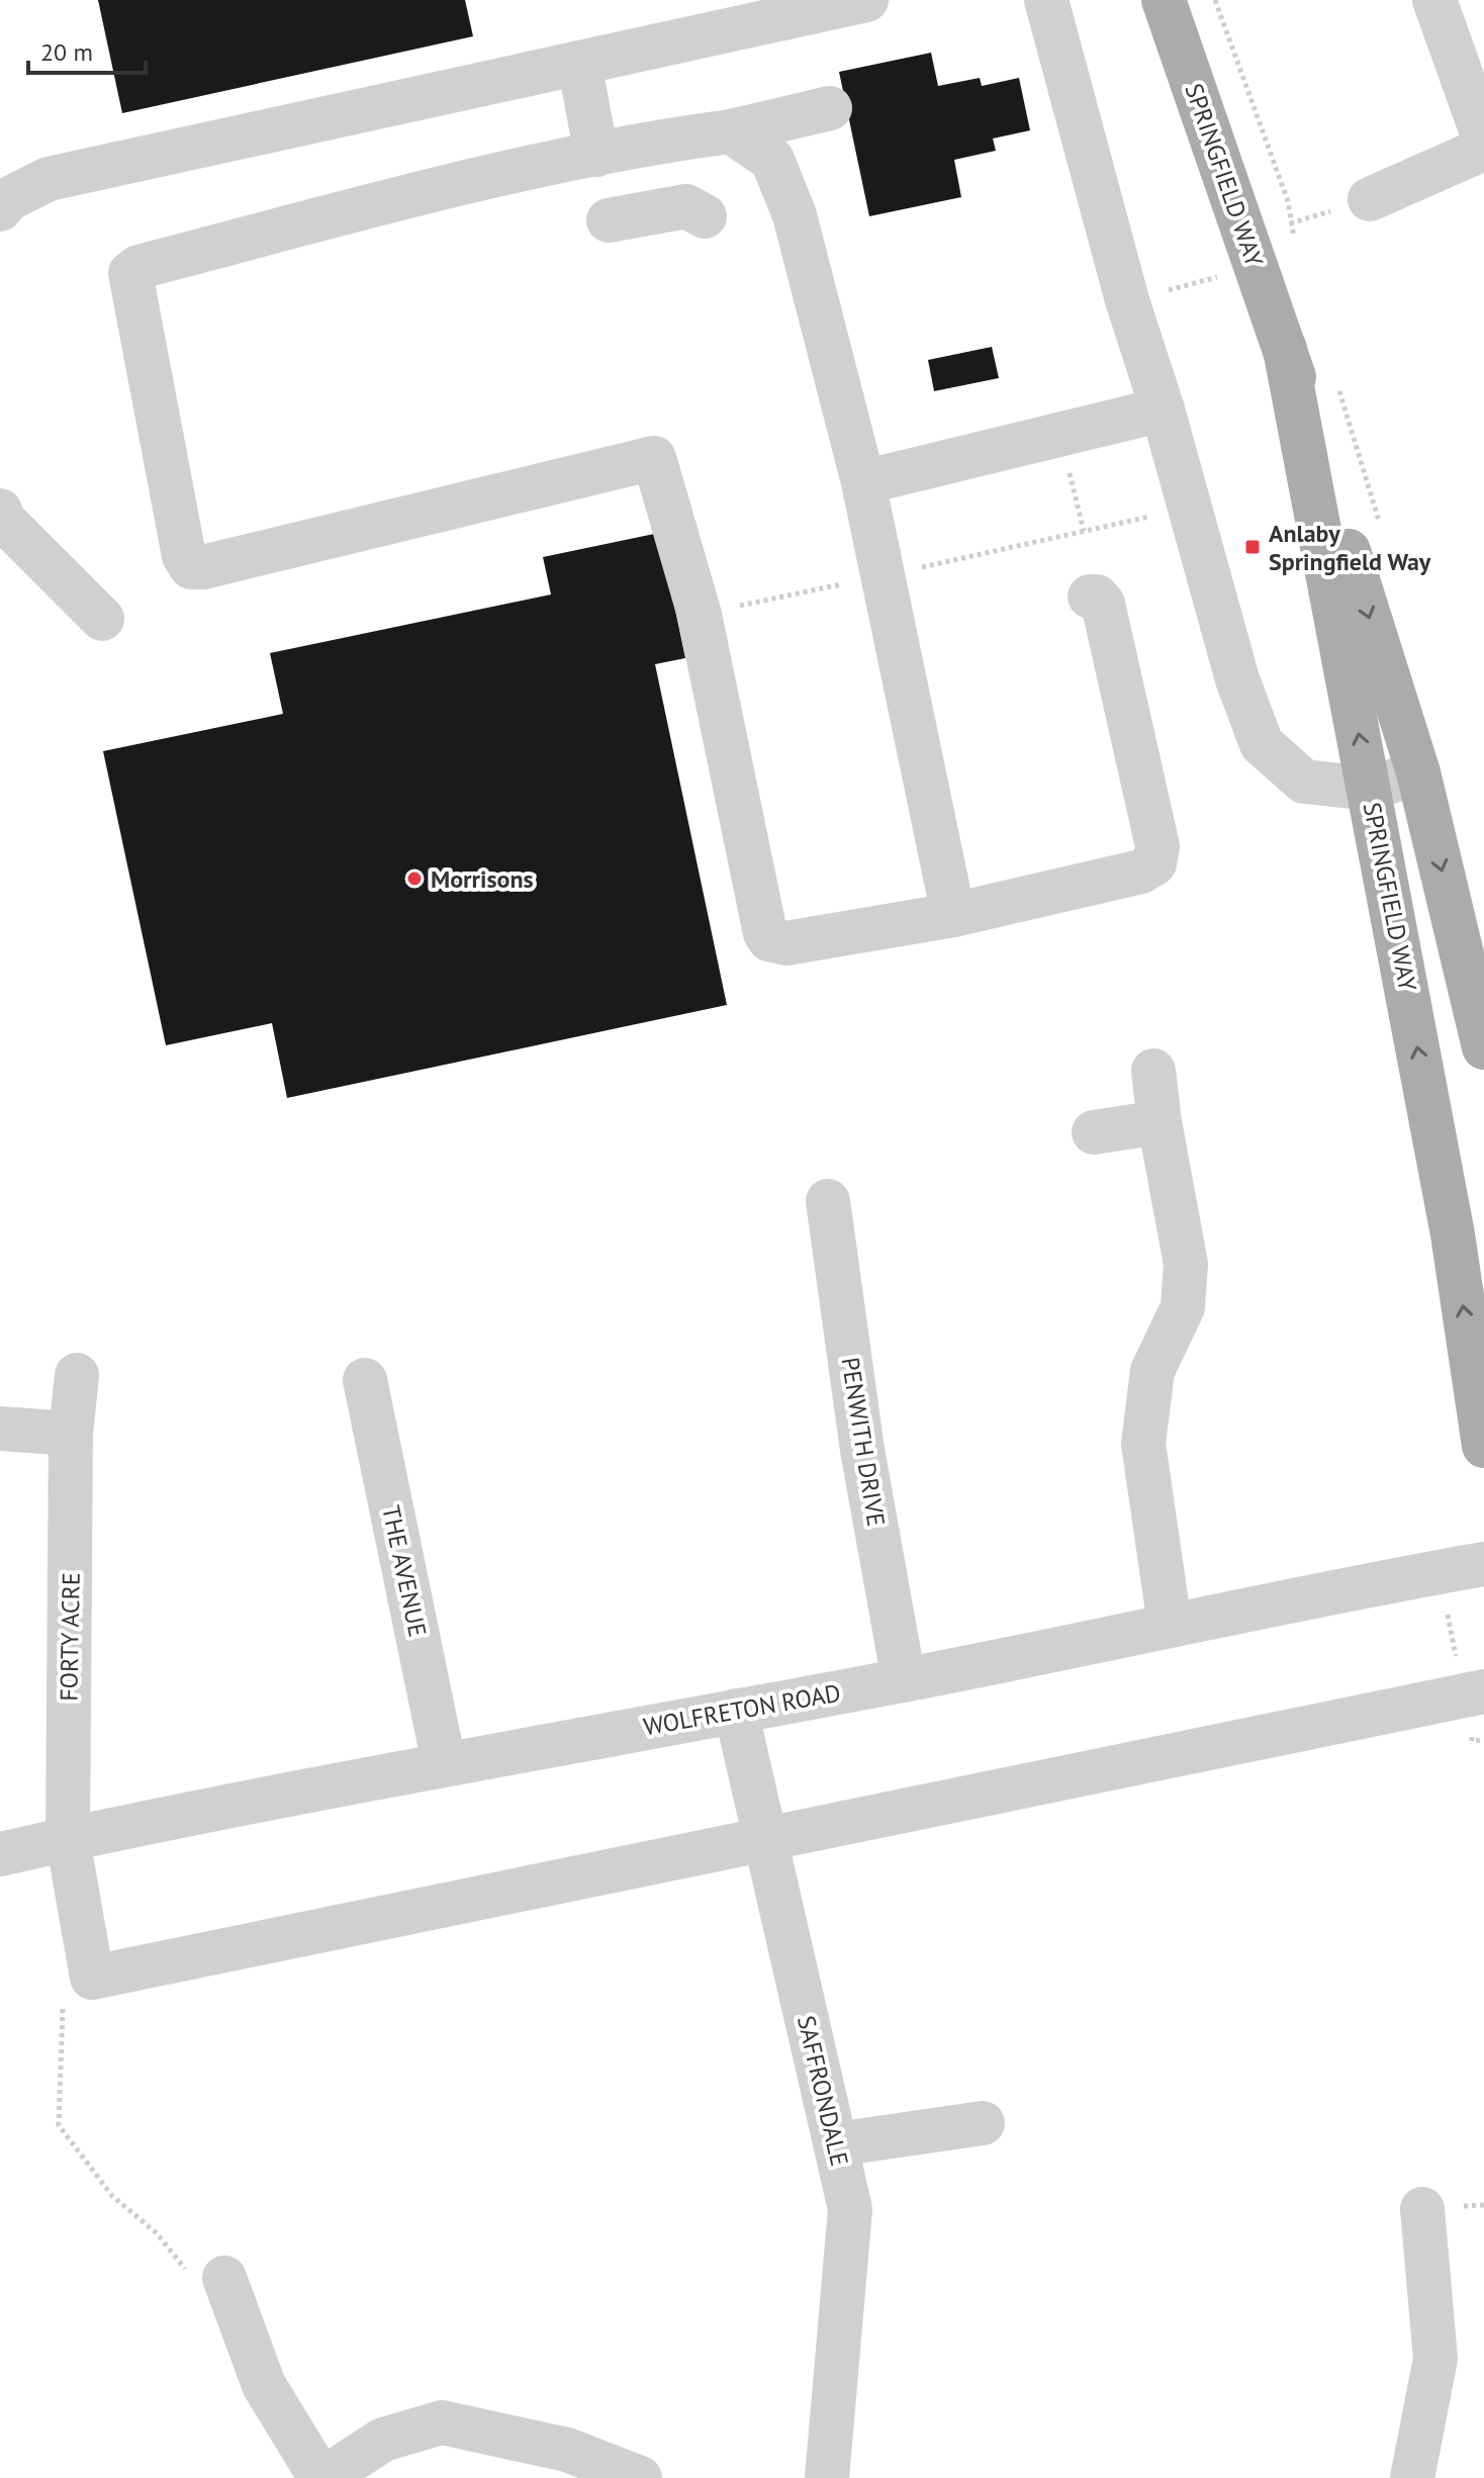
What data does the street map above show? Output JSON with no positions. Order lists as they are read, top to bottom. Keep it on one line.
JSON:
{"streets":{"main road":["SPRINGFIELD WAY"],"street":["PENWITH DRIVE","THE AVENUE","FORTY ACRE","WOLFRETON ROAD","SAFFRONDALE"]},"crossings":[["PENWITH DRIVE","WOLFRETON ROAD"],["THE AVENUE","WOLFRETON ROAD"],["FORTY ACRE","WOLFRETON ROAD"],["FORTY ACRE","SAFFRONDALE"],["WOLFRETON ROAD","SAFFRONDALE"]],"places":{"transit":["Anlaby Springfield Way"],"other":["Morrisons"]},"scale_bar":"20 m"}
